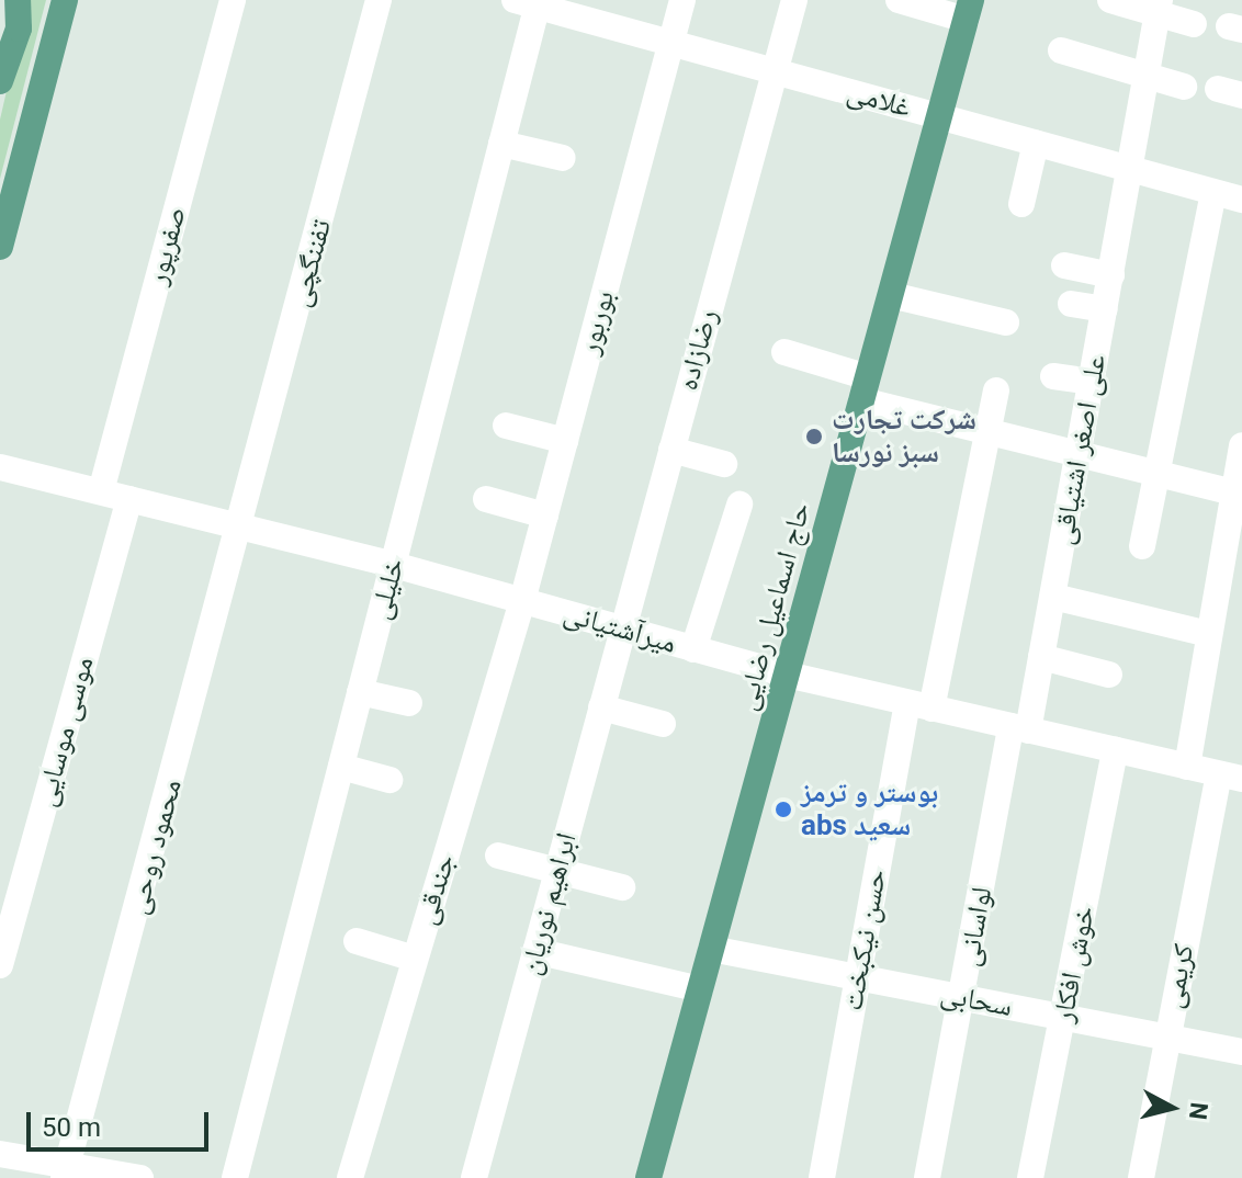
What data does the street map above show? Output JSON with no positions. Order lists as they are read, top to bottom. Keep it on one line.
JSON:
{"streets":{"main road":["حاج اسماعیل رضایی"],"street":["غلامی","صفرپور","تفننگچی","بوربور","رضازاده","علی اصغر اشتیاقی","خلیلی","میرآشتیانی","موسی موسایی","محمود روحی","جندقی","ابراهیم نوریان","لواسانی","حسن نیکبخت","خوش افکار","کریمی","سحابی"]},"crossings":[["غلامی","بوربور"],["غلامی","رضازاده"],["غلامی","علی اصغر اشتیاقی"],["غلامی","خلیلی"],["غلامی","حاج اسماعیل رضایی"],["صفرپور","میرآشتیانی"],["تفننگچی","میرآشتیانی"],["تفننگچی","محمود روحی"],["بوربور","میرآشتیانی"],["بوربور","جندقی"],["رضازاده","میرآشتیانی"],["رضازاده","ابراهیم نوریان"],["علی اصغر اشتیاقی","میرآشتیانی"],["علی اصغر اشتیاقی","لواسانی"],["خلیلی","میرآشتیانی"],["حاج اسماعیل رضایی","میرآشتیانی"],["حاج اسماعیل رضایی","سحابی"],["میرآشتیانی","موسی موسایی"],["میرآشتیانی","محمود روحی"],["میرآشتیانی","جندقی"],["میرآشتیانی","ابراهیم نوریان"],["میرآشتیانی","لواسانی"],["میرآشتیانی","حسن نیکبخت"],["میرآشتیانی","خوش افکار"],["میرآشتیانی","کریمی"],["لواسانی","سحابی"],["حسن نیکبخت","سحابی"],["خوش افکار","سحابی"],["کریمی","سحابی"]],"places":["شرکت تجارت سبز نورسا","بوستر و ترمز abs سعید"],"scale_bar":"50 m","north":"right"}
